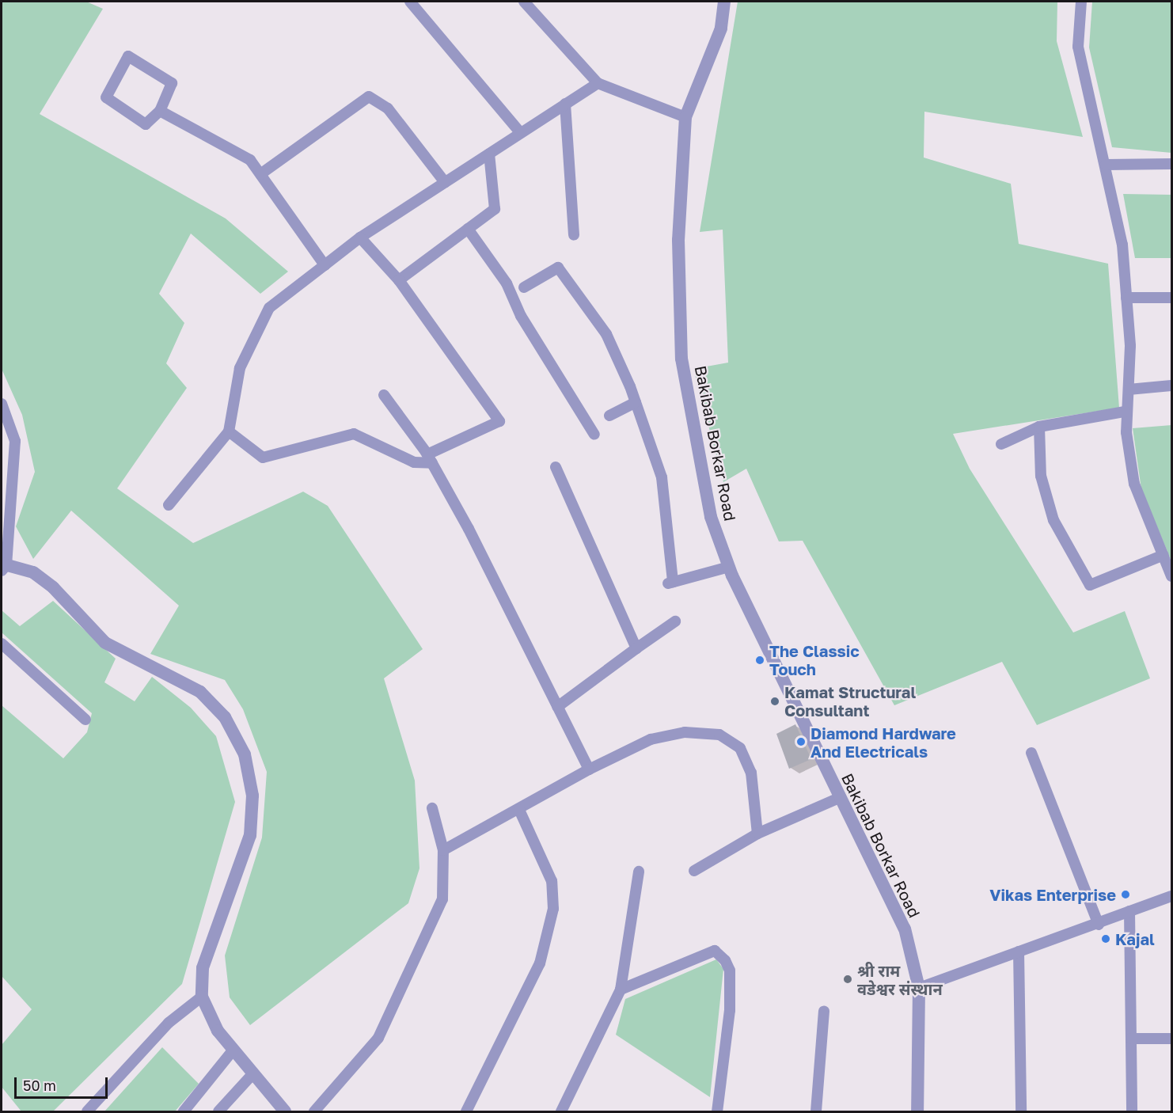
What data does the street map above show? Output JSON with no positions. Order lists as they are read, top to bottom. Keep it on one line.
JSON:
{"streets":{"street":["Bakibab Borkar Road"]},"places":["The Classic Touch","Kamat Structural Consultant","Diamond Hardware And Electricals","Vikas Enterprise","Kajal","श्री राम वडेश्वर संस्थान"],"scale_bar":"50 m"}
